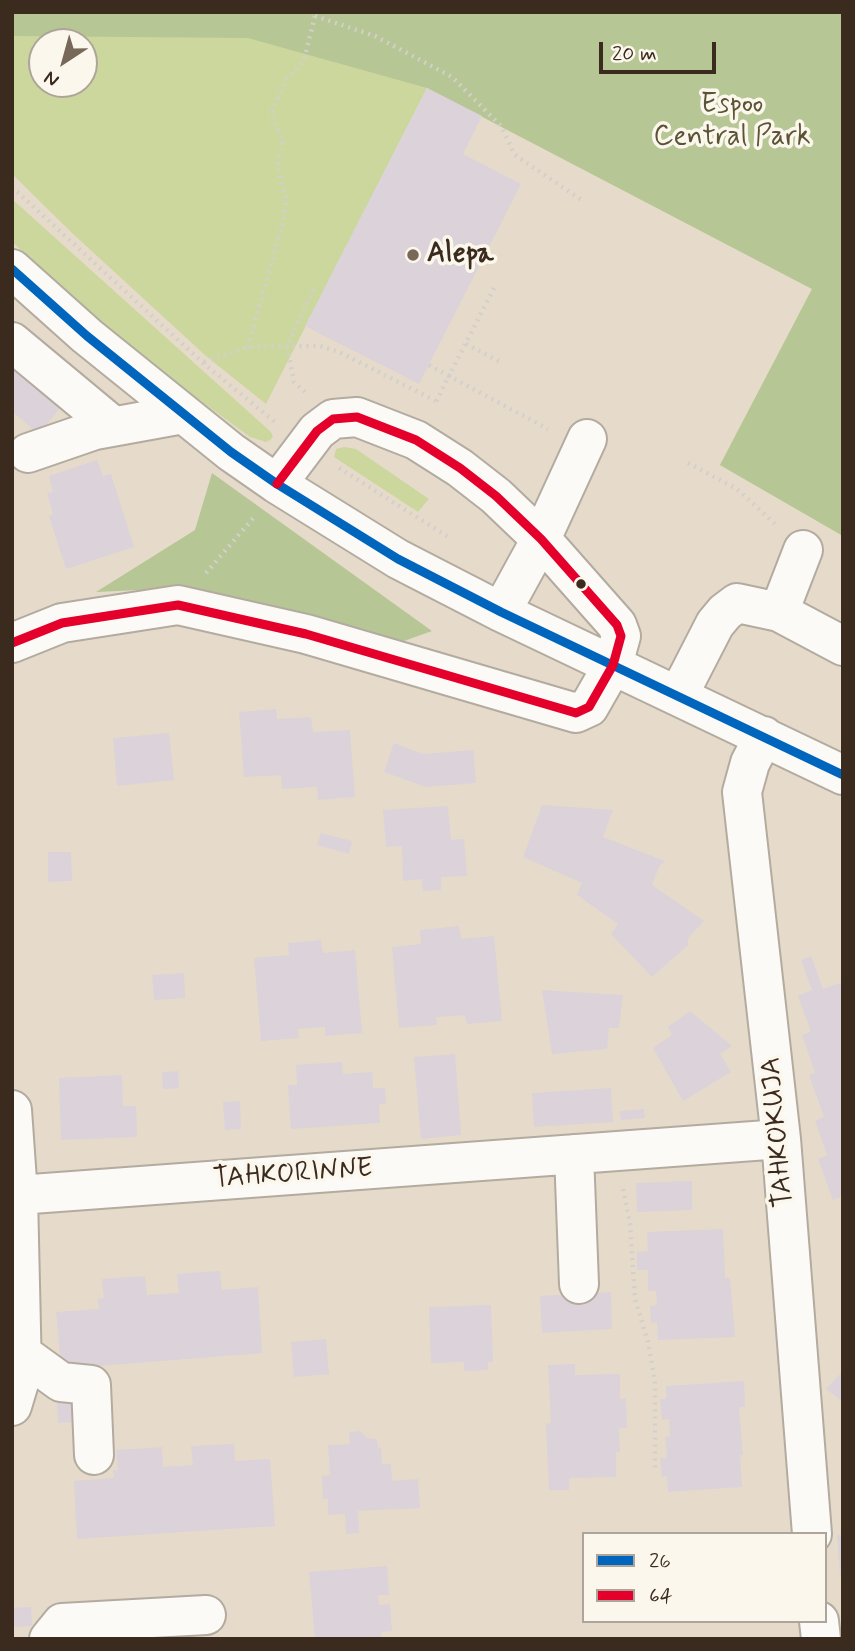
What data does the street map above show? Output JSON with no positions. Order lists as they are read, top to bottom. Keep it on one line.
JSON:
{"streets":{"street":["TAHKOKUJA","TAHKORINNE"]},"crossings":[["TAHKOKUJA","TAHKORINNE"]],"parks":["Espoo Central Park"],"places":["Alepa"],"lines":["transit line 26","transit line 64"],"legend":["26","64"],"scale_bar":"20 m","north":"bottom left"}
